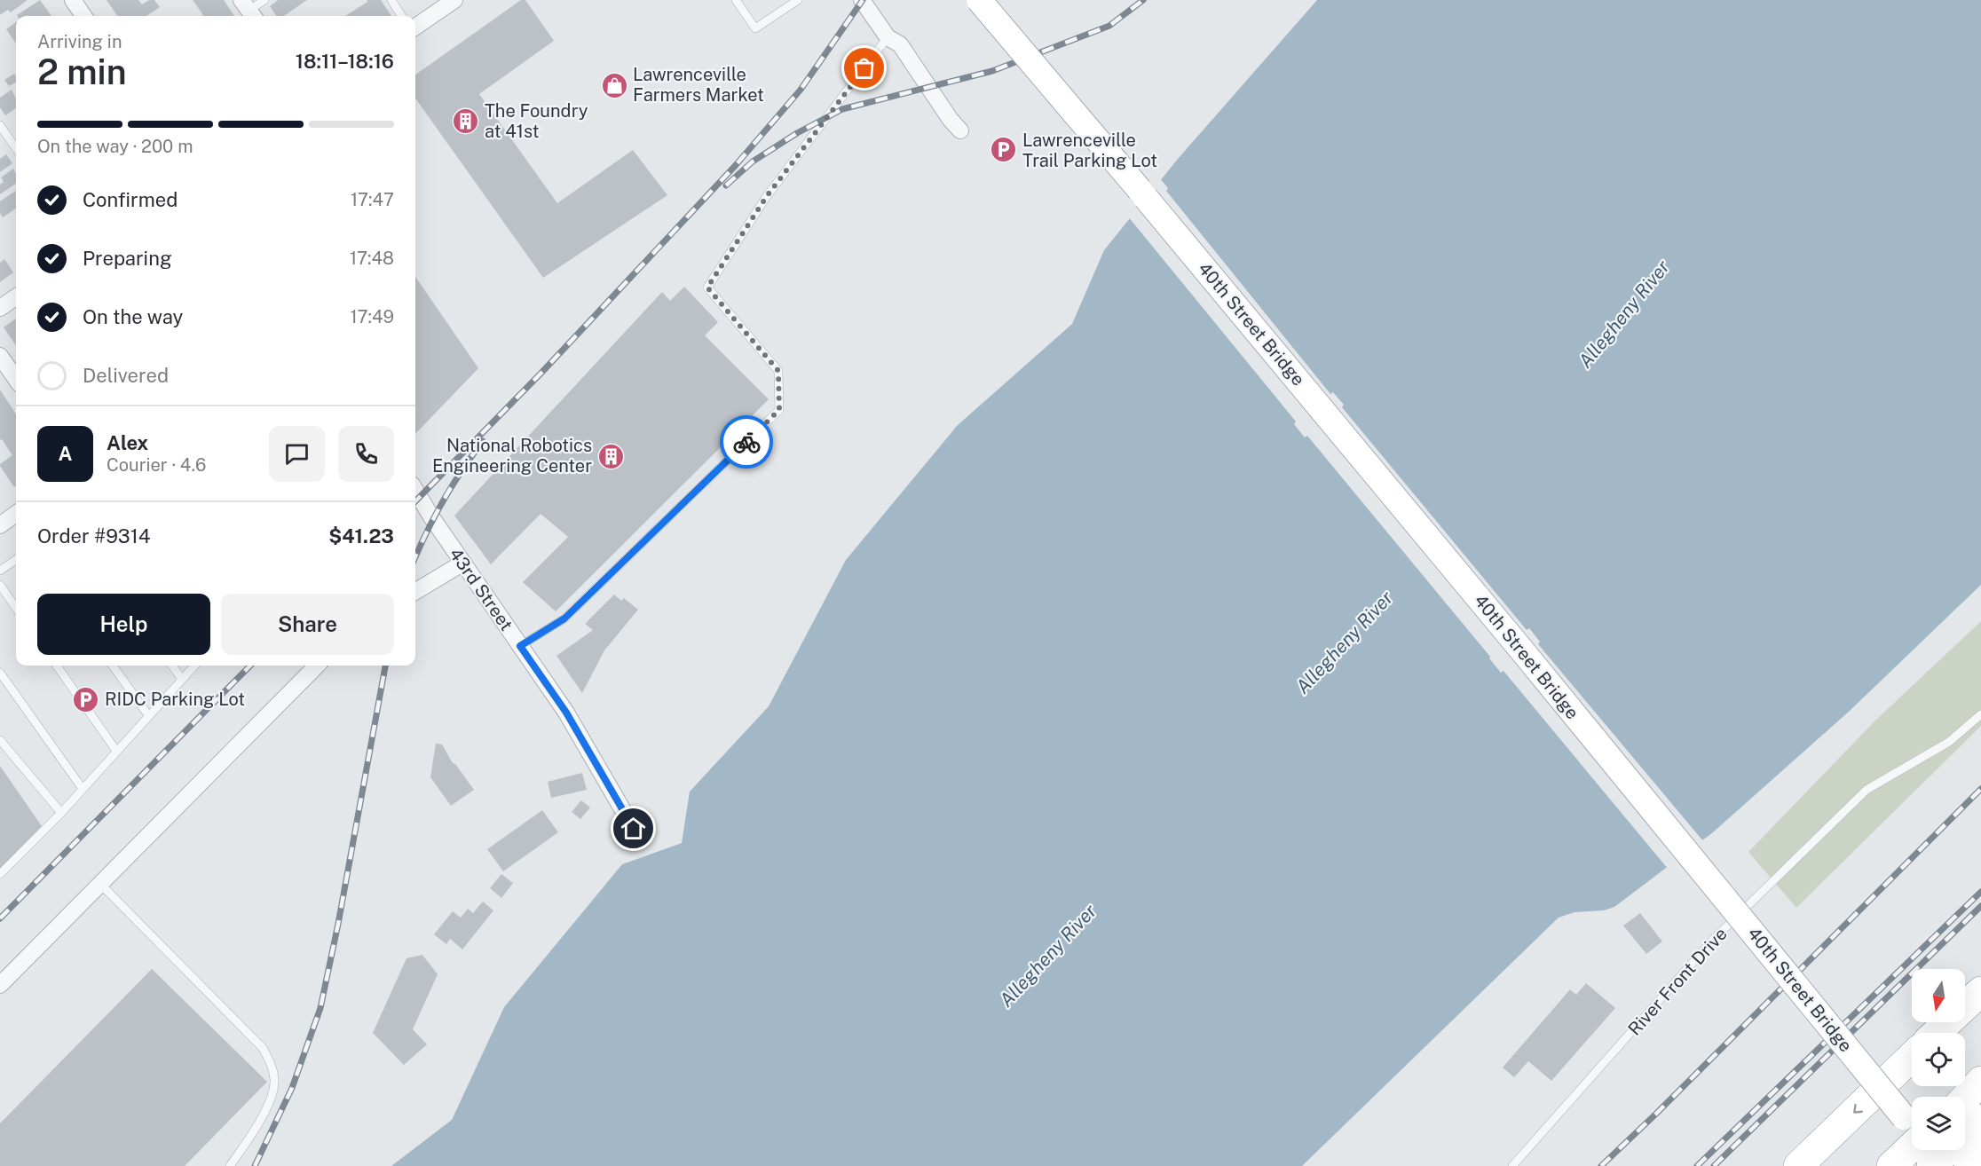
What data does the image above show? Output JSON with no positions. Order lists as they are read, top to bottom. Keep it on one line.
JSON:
{"streets":{"main road":["40th Street Bridge"],"street":["43rd Street"],"lane":["River Front Drive"]},"water":["Allegheny River"],"places":{"shop":["Lawrenceville Farmers Market"],"building":["The Foundry at 41st","National Robotics Engineering Center"],"parking":["Lawrenceville Trail Parking Lot","RIDC Parking Lot"]},"north":"bottom","page":{"heading":["2 min","Arriving in","18:11–18:16"],"panel":["Alex","Courier · 4.6","Order #9314","$41.23"],"bar":"On the way · 200 m","list":[["Confirmed","17:47"],["Preparing","17:48"],["On the way","17:49"],"Delivered"],"round":"A","buttons":["Help","Share"]}}
